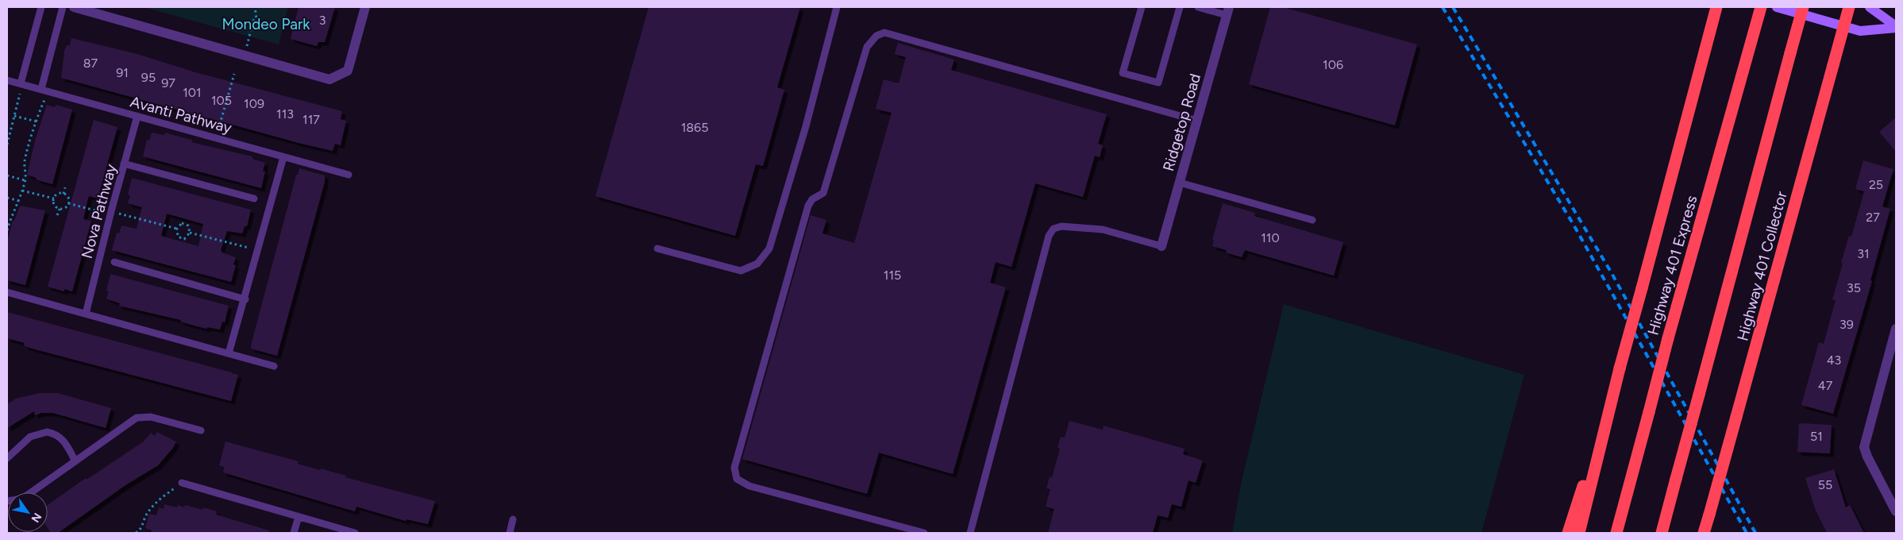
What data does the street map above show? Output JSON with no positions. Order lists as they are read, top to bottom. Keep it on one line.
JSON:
{"streets":{"highway":["Highway 401 Express","Highway 401 Collector"],"street":["Ridgetop Road"],"lane":["Avanti Pathway","Nova Pathway"]},"crossings":[["Avanti Pathway","Nova Pathway"]],"parks":["Mondeo Park"],"house_numbers":["3","87","106","91","95","97","101","105","109","113","117","1865","25","27","110","31","115","35","39","43","47","51","55"],"north":"bottom right"}
